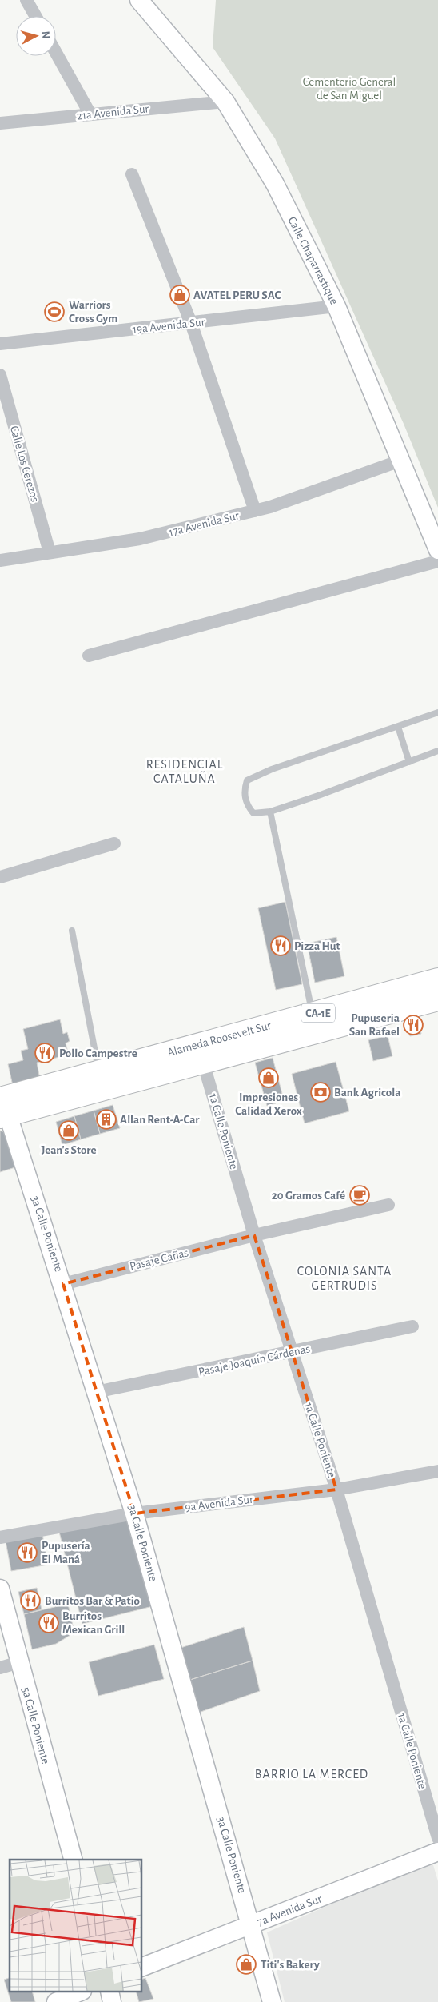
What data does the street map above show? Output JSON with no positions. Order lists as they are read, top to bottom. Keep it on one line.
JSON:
{"streets":{"highway":["CA-1E","Alameda Roosevelt Sur"],"street":["21a Avenida Sur","Calle Chaparrastique","19a Avenida Sur","Calle Los Cerezos","17a Avenida Sur","1a Calle Poniente","3a Calle Poniente","Pasaje Cañas","Pasaje Joaquín Cárdenas","9a Avenida Sur","5a Calle Poniente","7a Avenida Sur"]},"crossings":[["21a Avenida Sur","Calle Chaparrastique"],["Calle Chaparrastique","19a Avenida Sur"],["Calle Chaparrastique","17a Avenida Sur"],["Calle Los Cerezos","17a Avenida Sur"],["Alameda Roosevelt Sur","1a Calle Poniente"],["Alameda Roosevelt Sur","3a Calle Poniente"],["1a Calle Poniente","Pasaje Cañas"],["1a Calle Poniente","Pasaje Joaquín Cárdenas"],["1a Calle Poniente","9a Avenida Sur"],["3a Calle Poniente","Pasaje Cañas"],["3a Calle Poniente","Pasaje Joaquín Cárdenas"],["3a Calle Poniente","9a Avenida Sur"],["3a Calle Poniente","7a Avenida Sur"]],"districts":["RESIDENCIAL CATALUÑA","COLONIA SANTA GERTRUDIS","BARRIO LA MERCED"],"parks":["Cementerio General de San Miguel"],"places":{"shop":["AVATEL PERU SAC","Impresiones Calidad Xerox","Jean's Store","Titi's Bakery"],"sports":["Warriors Cross Gym"],"restaurant":["Pizza Hut","Pupuseria San Rafael","Pollo Campestre","Pupusería El Maná","Burritos Bar & Patio","Burritos Mexican Grill"],"bank":["Bank Agricola"],"building":["Allan Rent-A-Car"],"cafe":["20 Gramos Café"]},"north":"right"}
